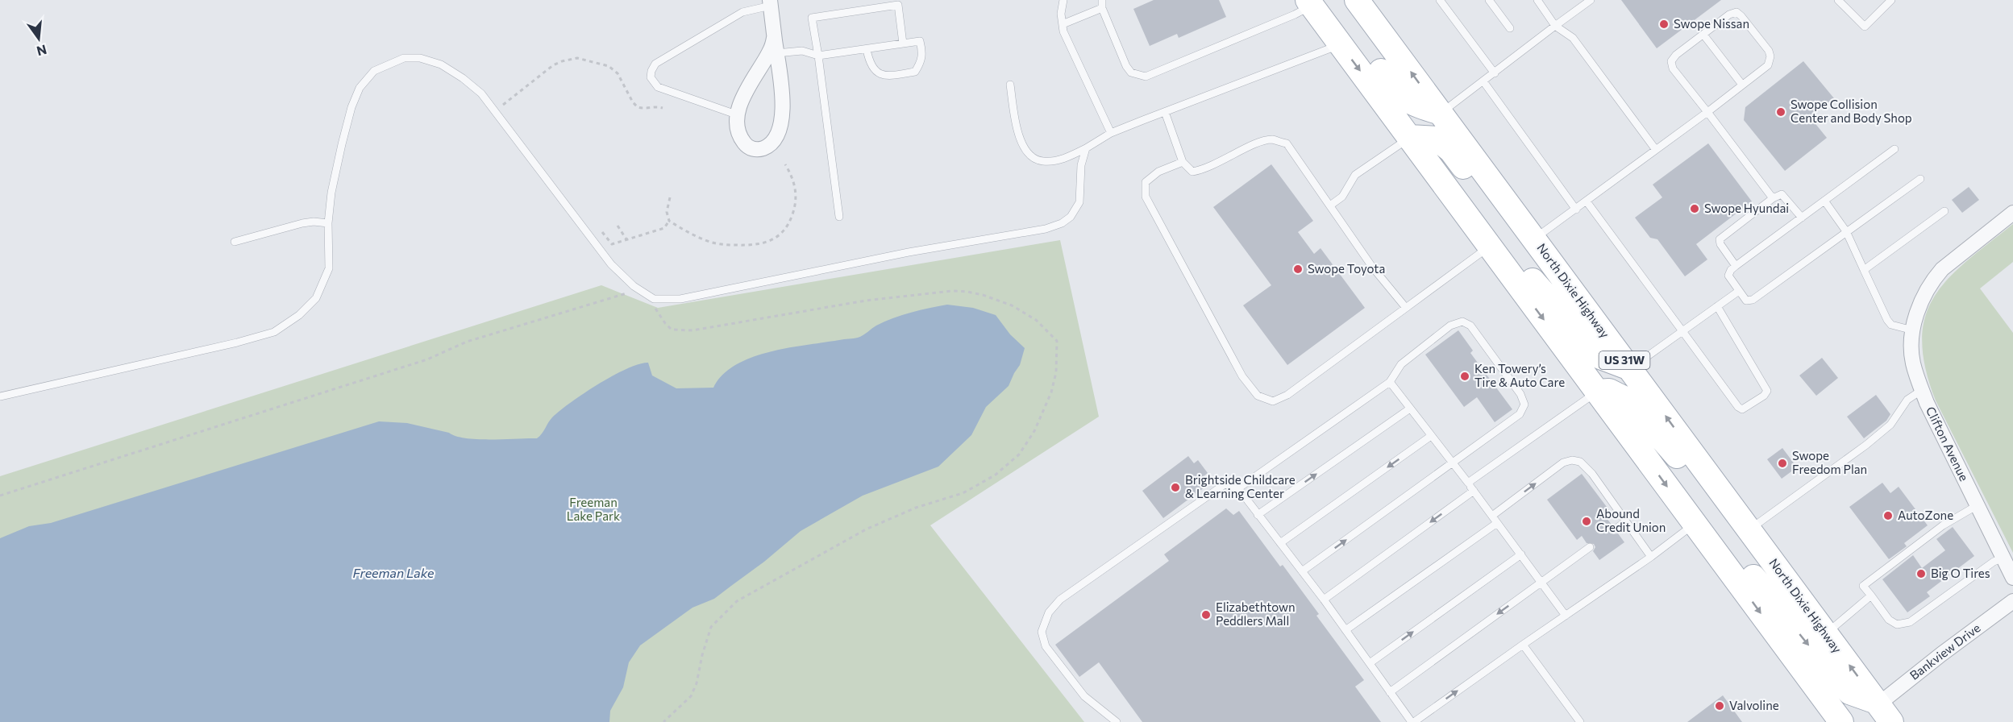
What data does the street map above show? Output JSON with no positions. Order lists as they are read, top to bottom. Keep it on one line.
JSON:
{"streets":{"main road":["North Dixie Highway","US 31W"],"street":["Clifton Avenue","Bankview Drive"]},"crossings":[["North Dixie Highway","Bankview Drive"]],"water":["Freeman Lake"],"parks":["Freeman Lake Park"],"places":["Swope Nissan","Swope Collision Center and Body Shop","Swope Hyundai","Swope Toyota","Ken Towery’s Tire & Auto Care","Swope Freedom Plan","Brightside Childcare & Learning Center","AutoZone","Abound Credit Union","Big O Tires","Elizabethtown Peddlers Mall","Valvoline"],"north":"bottom"}
